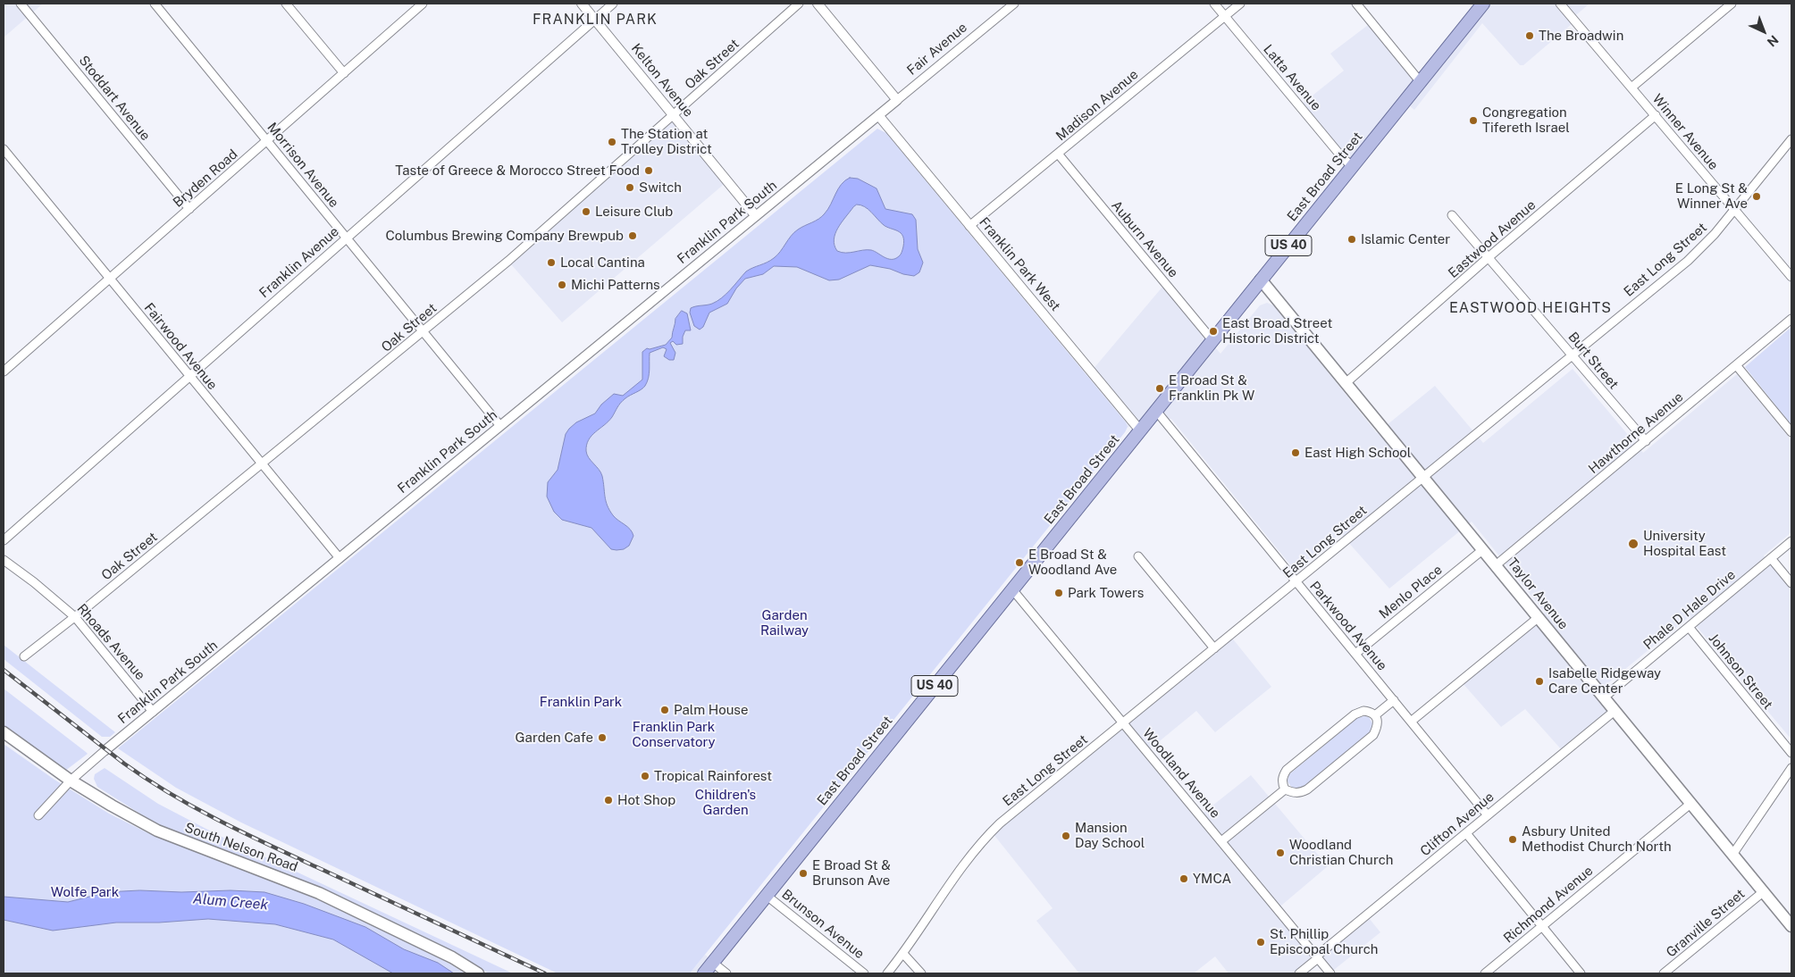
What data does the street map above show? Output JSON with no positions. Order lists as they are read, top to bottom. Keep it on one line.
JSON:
{"streets":{"main road":["East Broad Street","US 40","Taylor Avenue","South Nelson Road"],"street":["Fair Avenue","Oak Street","Latta Avenue","Kelton Avenue","Stoddart Avenue","Madison Avenue","Winner Avenue","Morrison Avenue","Bryden Road","Franklin Park South","Auburn Avenue","Eastwood Avenue","East Long Street","Franklin Avenue","Franklin Park West","Fairwood Avenue","Burt Street","Hawthorne Avenue","Menlo Place","Phale D Hale Drive","Parkwood Avenue","Rhoads Avenue","Johnson Street","Woodland Avenue","Clifton Avenue","Richmond Avenue","Granville Street","Brunson Avenue"]},"crossings":[["Fair Avenue","Franklin Park South"],["Fair Avenue","Franklin Park West"],["Oak Street","Kelton Avenue"],["Oak Street","Morrison Avenue"],["Oak Street","Fairwood Avenue"],["Oak Street","Rhoads Avenue"],["Latta Avenue","Madison Avenue"],["Latta Avenue","East Broad Street"],["Kelton Avenue","Franklin Park South"],["Kelton Avenue","Franklin Avenue"],["Stoddart Avenue","Bryden Road"],["Madison Avenue","Auburn Avenue"],["Madison Avenue","Franklin Park West"],["Winner Avenue","Eastwood Avenue"],["Winner Avenue","East Long Street"],["Morrison Avenue","Bryden Road"],["Morrison Avenue","Franklin Park South"],["Morrison Avenue","Franklin Avenue"],["East Broad Street","Auburn Avenue"],["East Broad Street","Franklin Park West"],["East Broad Street","Taylor Avenue"],["East Broad Street","Parkwood Avenue"],["East Broad Street","Woodland Avenue"],["East Broad Street","Brunson Avenue"],["Bryden Road","Fairwood Avenue"],["Franklin Park South","Franklin Park West"],["Franklin Park South","Fairwood Avenue"],["Franklin Park South","Rhoads Avenue"],["Franklin Park South","South Nelson Road"],["Eastwood Avenue","Burt Street"],["Eastwood Avenue","Taylor Avenue"],["East Long Street","Burt Street"],["East Long Street","Taylor Avenue"],["East Long Street","Parkwood Avenue"],["East Long Street","Woodland Avenue"],["Franklin Avenue","Fairwood Avenue"],["Burt Street","Hawthorne Avenue"],["Hawthorne Avenue","Taylor Avenue"],["Menlo Place","Taylor Avenue"],["Menlo Place","Parkwood Avenue"],["Taylor Avenue","Phale D Hale Drive"],["Taylor Avenue","Clifton Avenue"],["Taylor Avenue","Richmond Avenue"],["Taylor Avenue","Granville Street"],["Phale D Hale Drive","Johnson Street"],["Parkwood Avenue","Clifton Avenue"],["Woodland Avenue","Clifton Avenue"]],"districts":["FRANKLIN PARK","EASTWOOD HEIGHTS"],"water":["Alum Creek"],"parks":["Garden Railway","Franklin Park","Franklin Park Conservatory","Children's Garden","Wolfe Park"],"places":["The Broadwin","Congregation Tifereth Israel","The Station at Trolley District","Taste of Greece & Morocco Street Food","Switch","E Long St & Winner Ave","Leisure Club","Columbus Brewing Company Brewpub","Islamic Center","Local Cantina","Michi Patterns","East Broad Street Historic District","E Broad St & Franklin Pk W","East High School","University Hospital East","E Broad St & Woodland Ave","Park Towers","Isabelle Ridgeway Care Center","Palm House","Garden Cafe","Tropical Rainforest","Hot Shop","Mansion Day School","Asbury United Methodist Church North","Woodland Christian Church","E Broad St & Brunson Ave","YMCA","St. Phillip Episcopal Church"],"north":"bottom right"}
